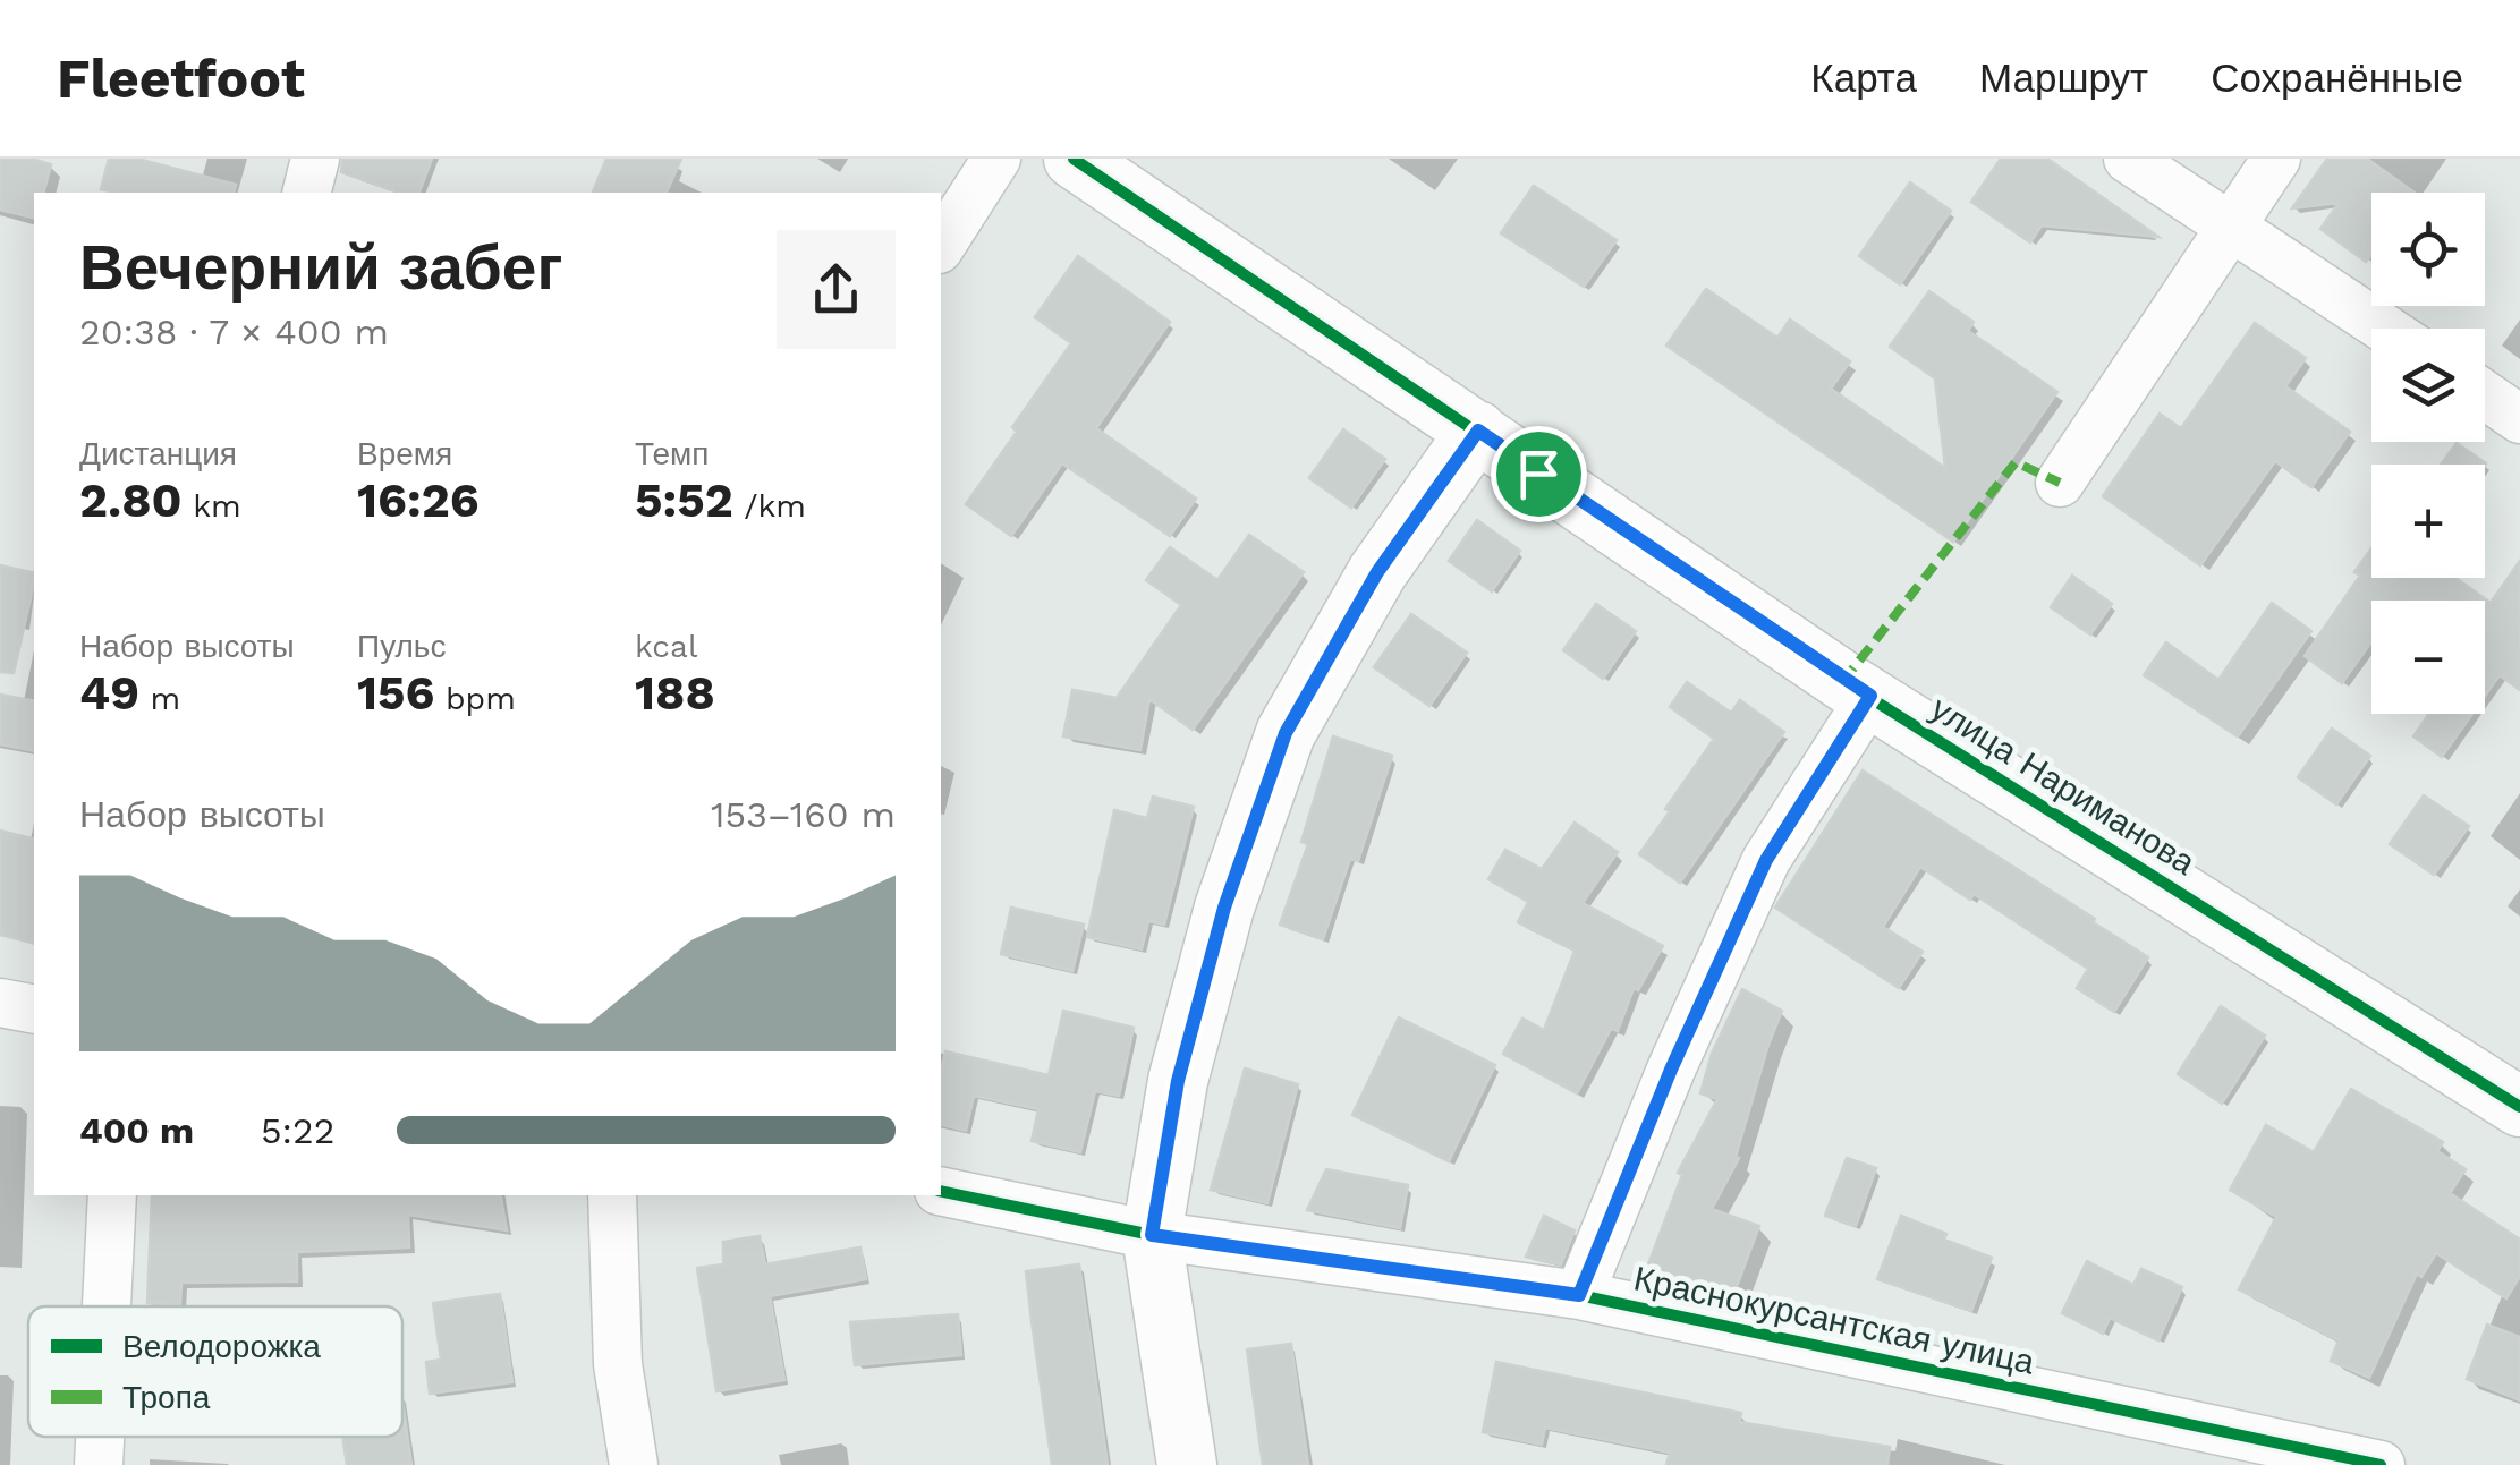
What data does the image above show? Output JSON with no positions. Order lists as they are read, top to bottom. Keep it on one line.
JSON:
{"streets":{"street":["улица Нариманова","Краснокурсантская улица"]},"legend":["Велодорожка","Тропа"],"page":{"header":"Fleetfoot","nav":["Карта","Маршрут","Сохранённые"],"map_buttons":["+","−"],"heading":["Вечерний забег","20:38 · 7 × 400 m"],"stats":[["Дистанция","2.80 km"],["Время","16:26"],["Темп","5:52 /km"],["Набор высоты","49 m"],["Пульс","156 bpm"],["kcal","188"]],"chart":["Набор высоты","153–160 m"],"list":[{"name":"400 m","note":"5:22"}]}}
